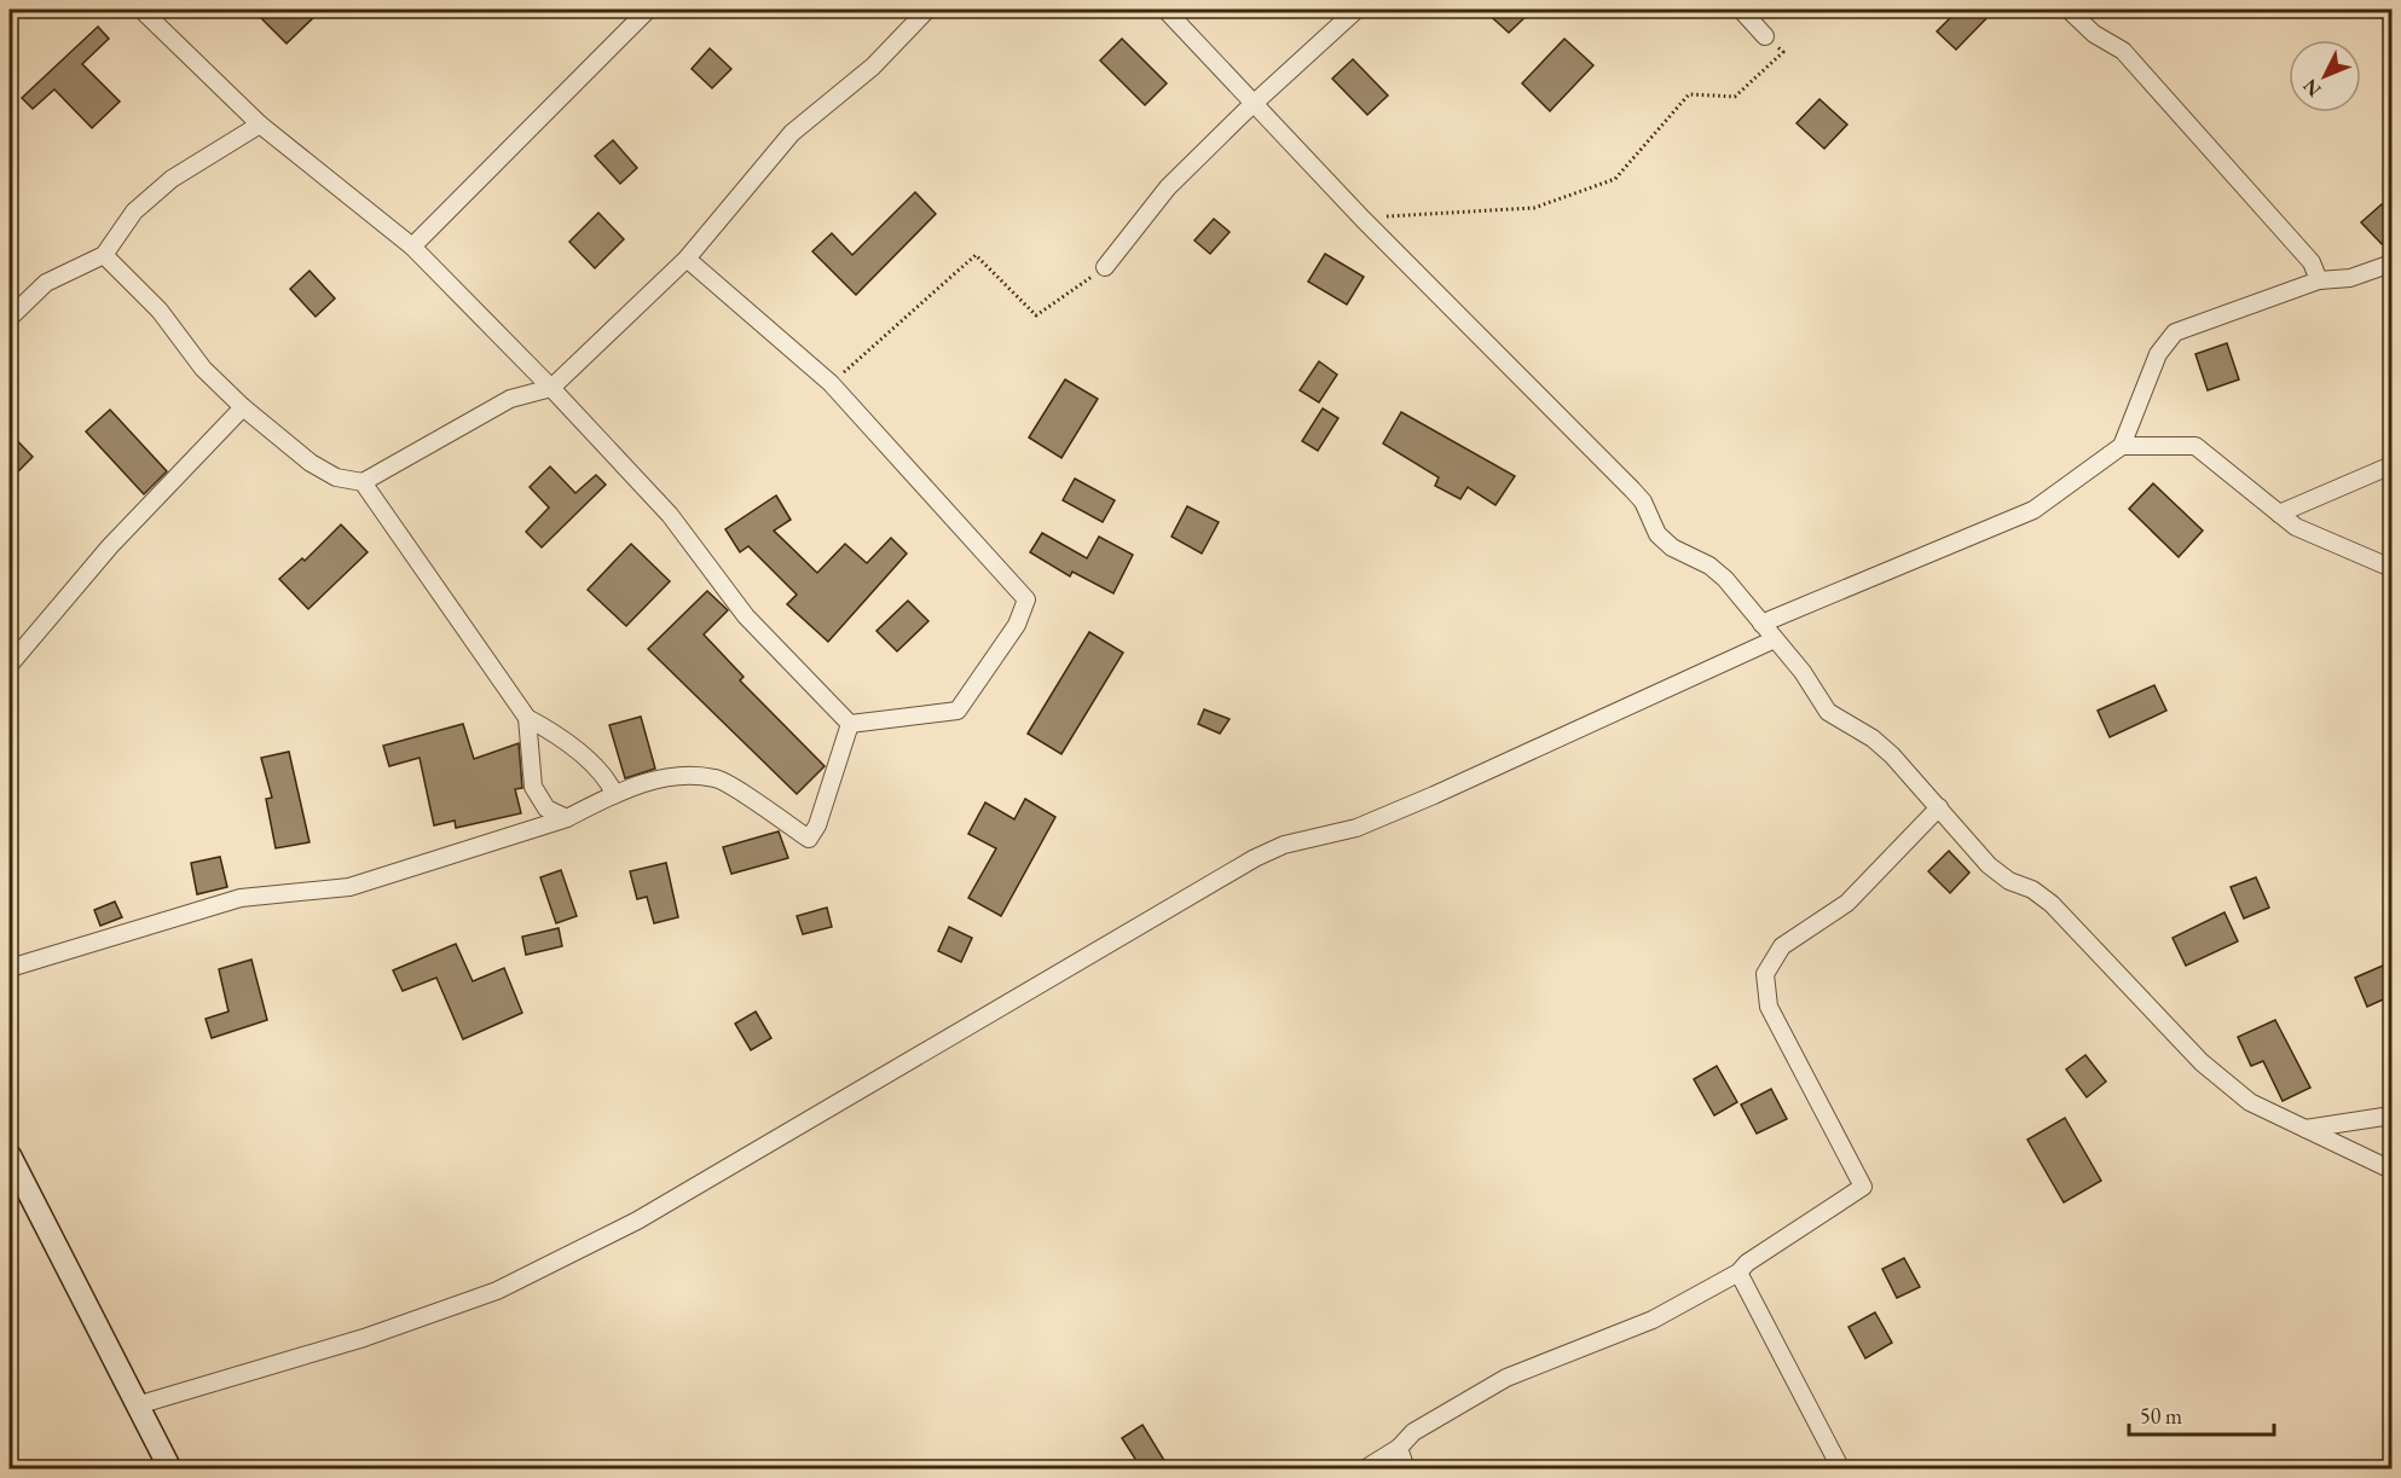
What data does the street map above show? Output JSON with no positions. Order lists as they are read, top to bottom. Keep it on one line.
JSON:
{"scale_bar":"50 m","north":"bottom left"}
